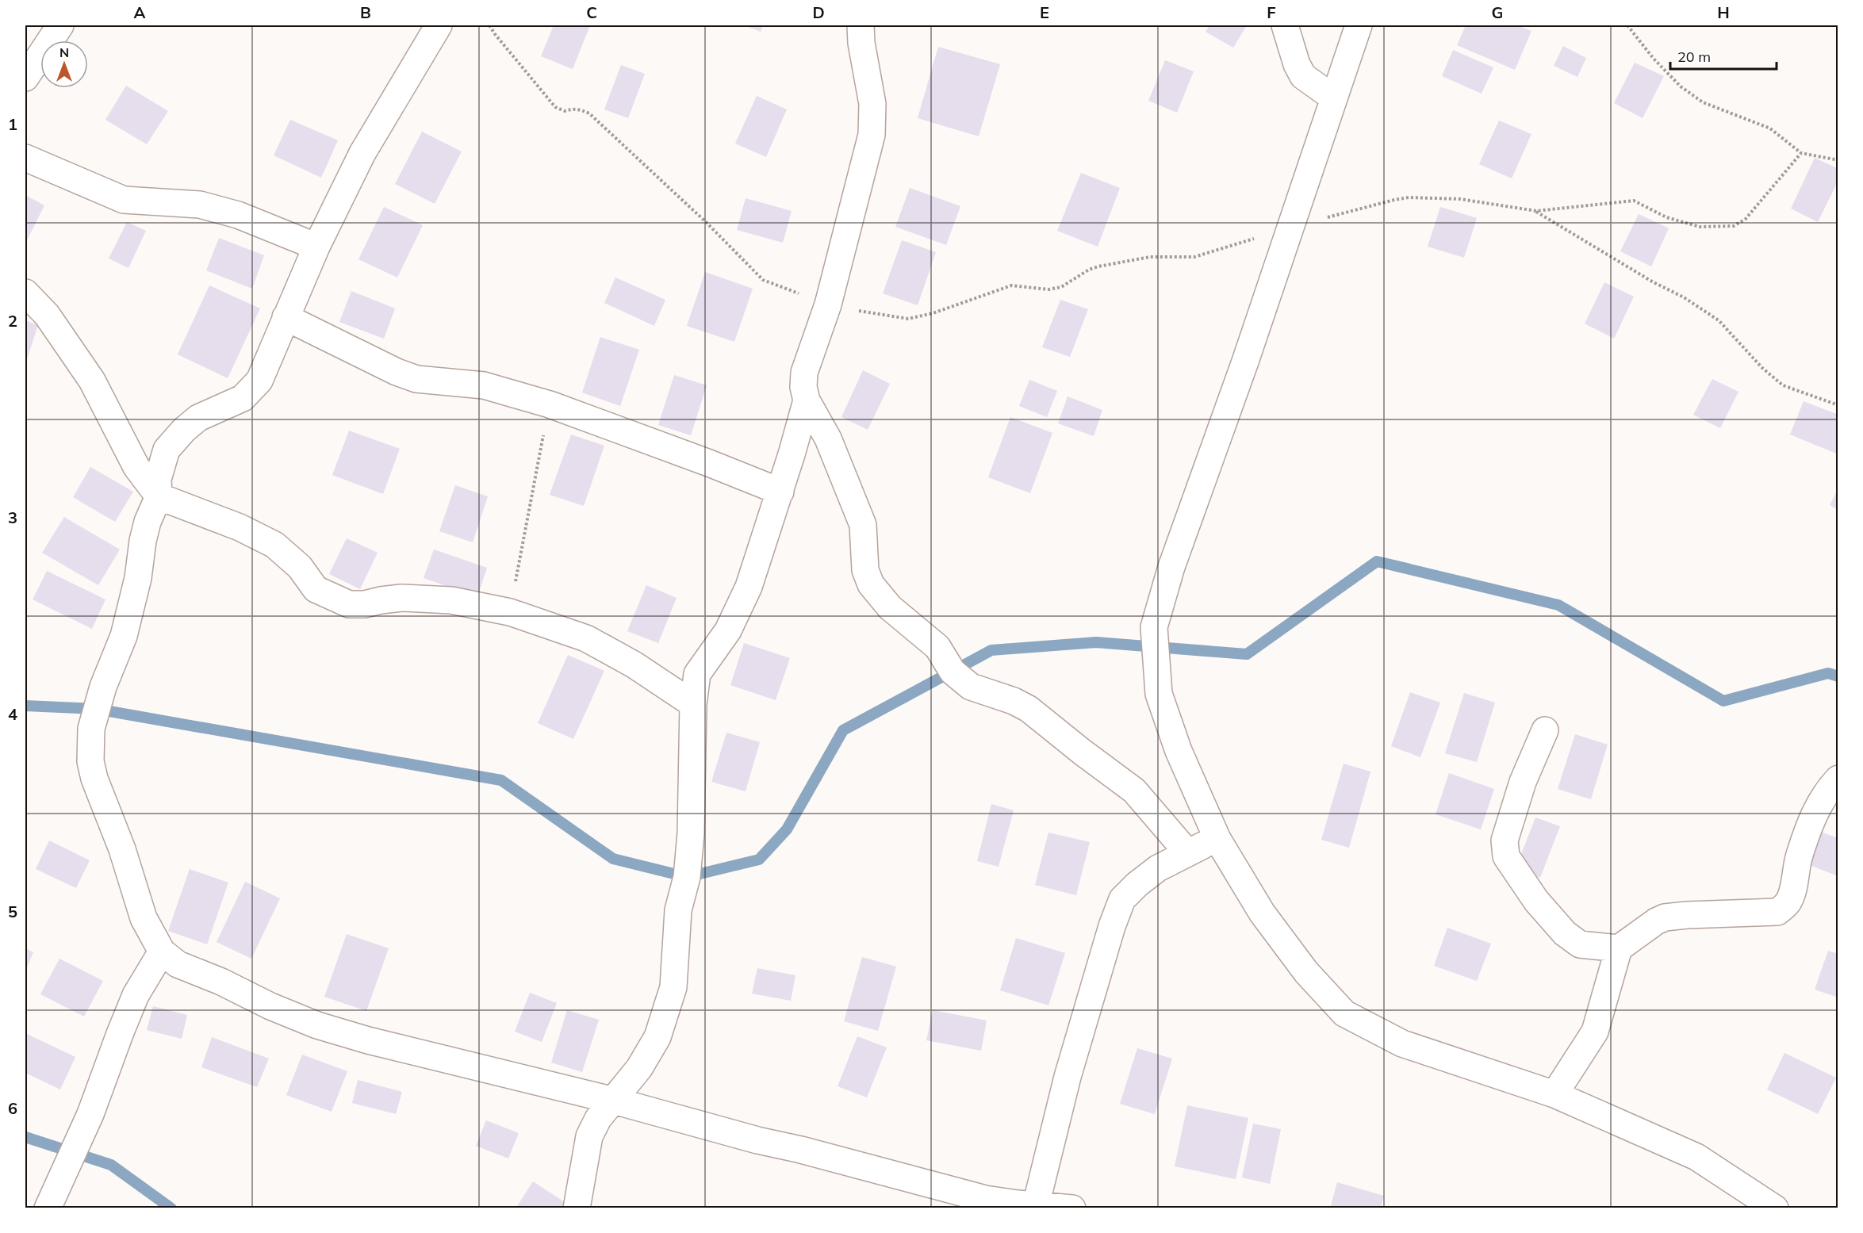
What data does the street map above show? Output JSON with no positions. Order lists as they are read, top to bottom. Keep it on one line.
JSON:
{"scale_bar":"20 m","north":"top","grid":{"columns":["A","B","C","D","E","F","G","H"],"rows":["1","2","3","4","5","6"]}}
